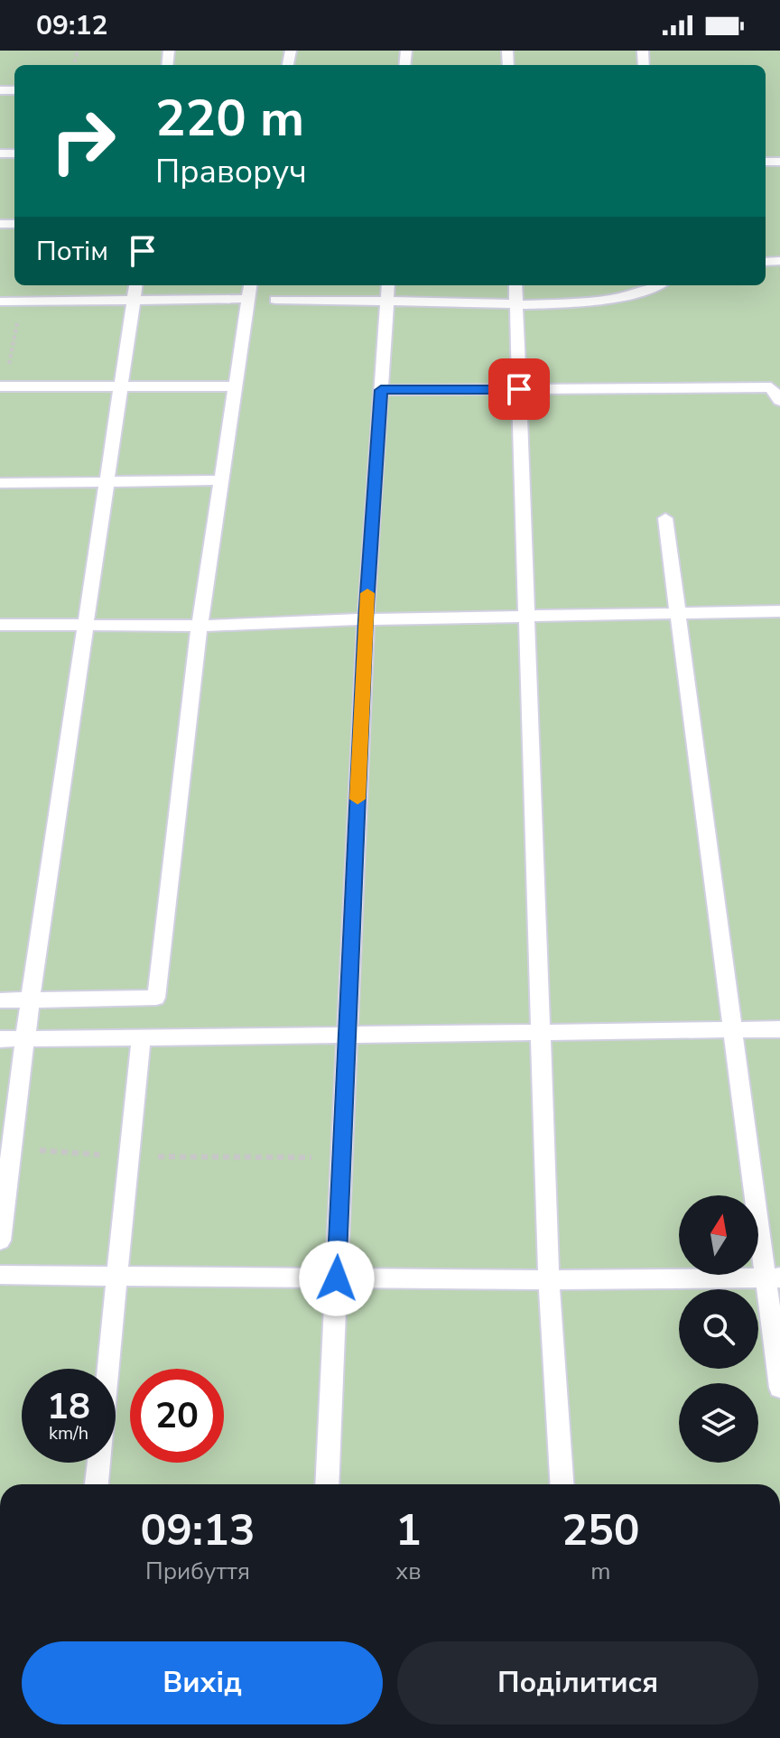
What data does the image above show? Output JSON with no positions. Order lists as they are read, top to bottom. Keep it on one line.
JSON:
{"north":"top","page":{"status":"09:12","turn":["220 m","Праворуч"],"then":"Потім","speed":"18 km/h","limit":"20","eta":["09:13","Прибуття","1","хв","250","m"],"buttons":["Вихід","Поділитися"]}}
